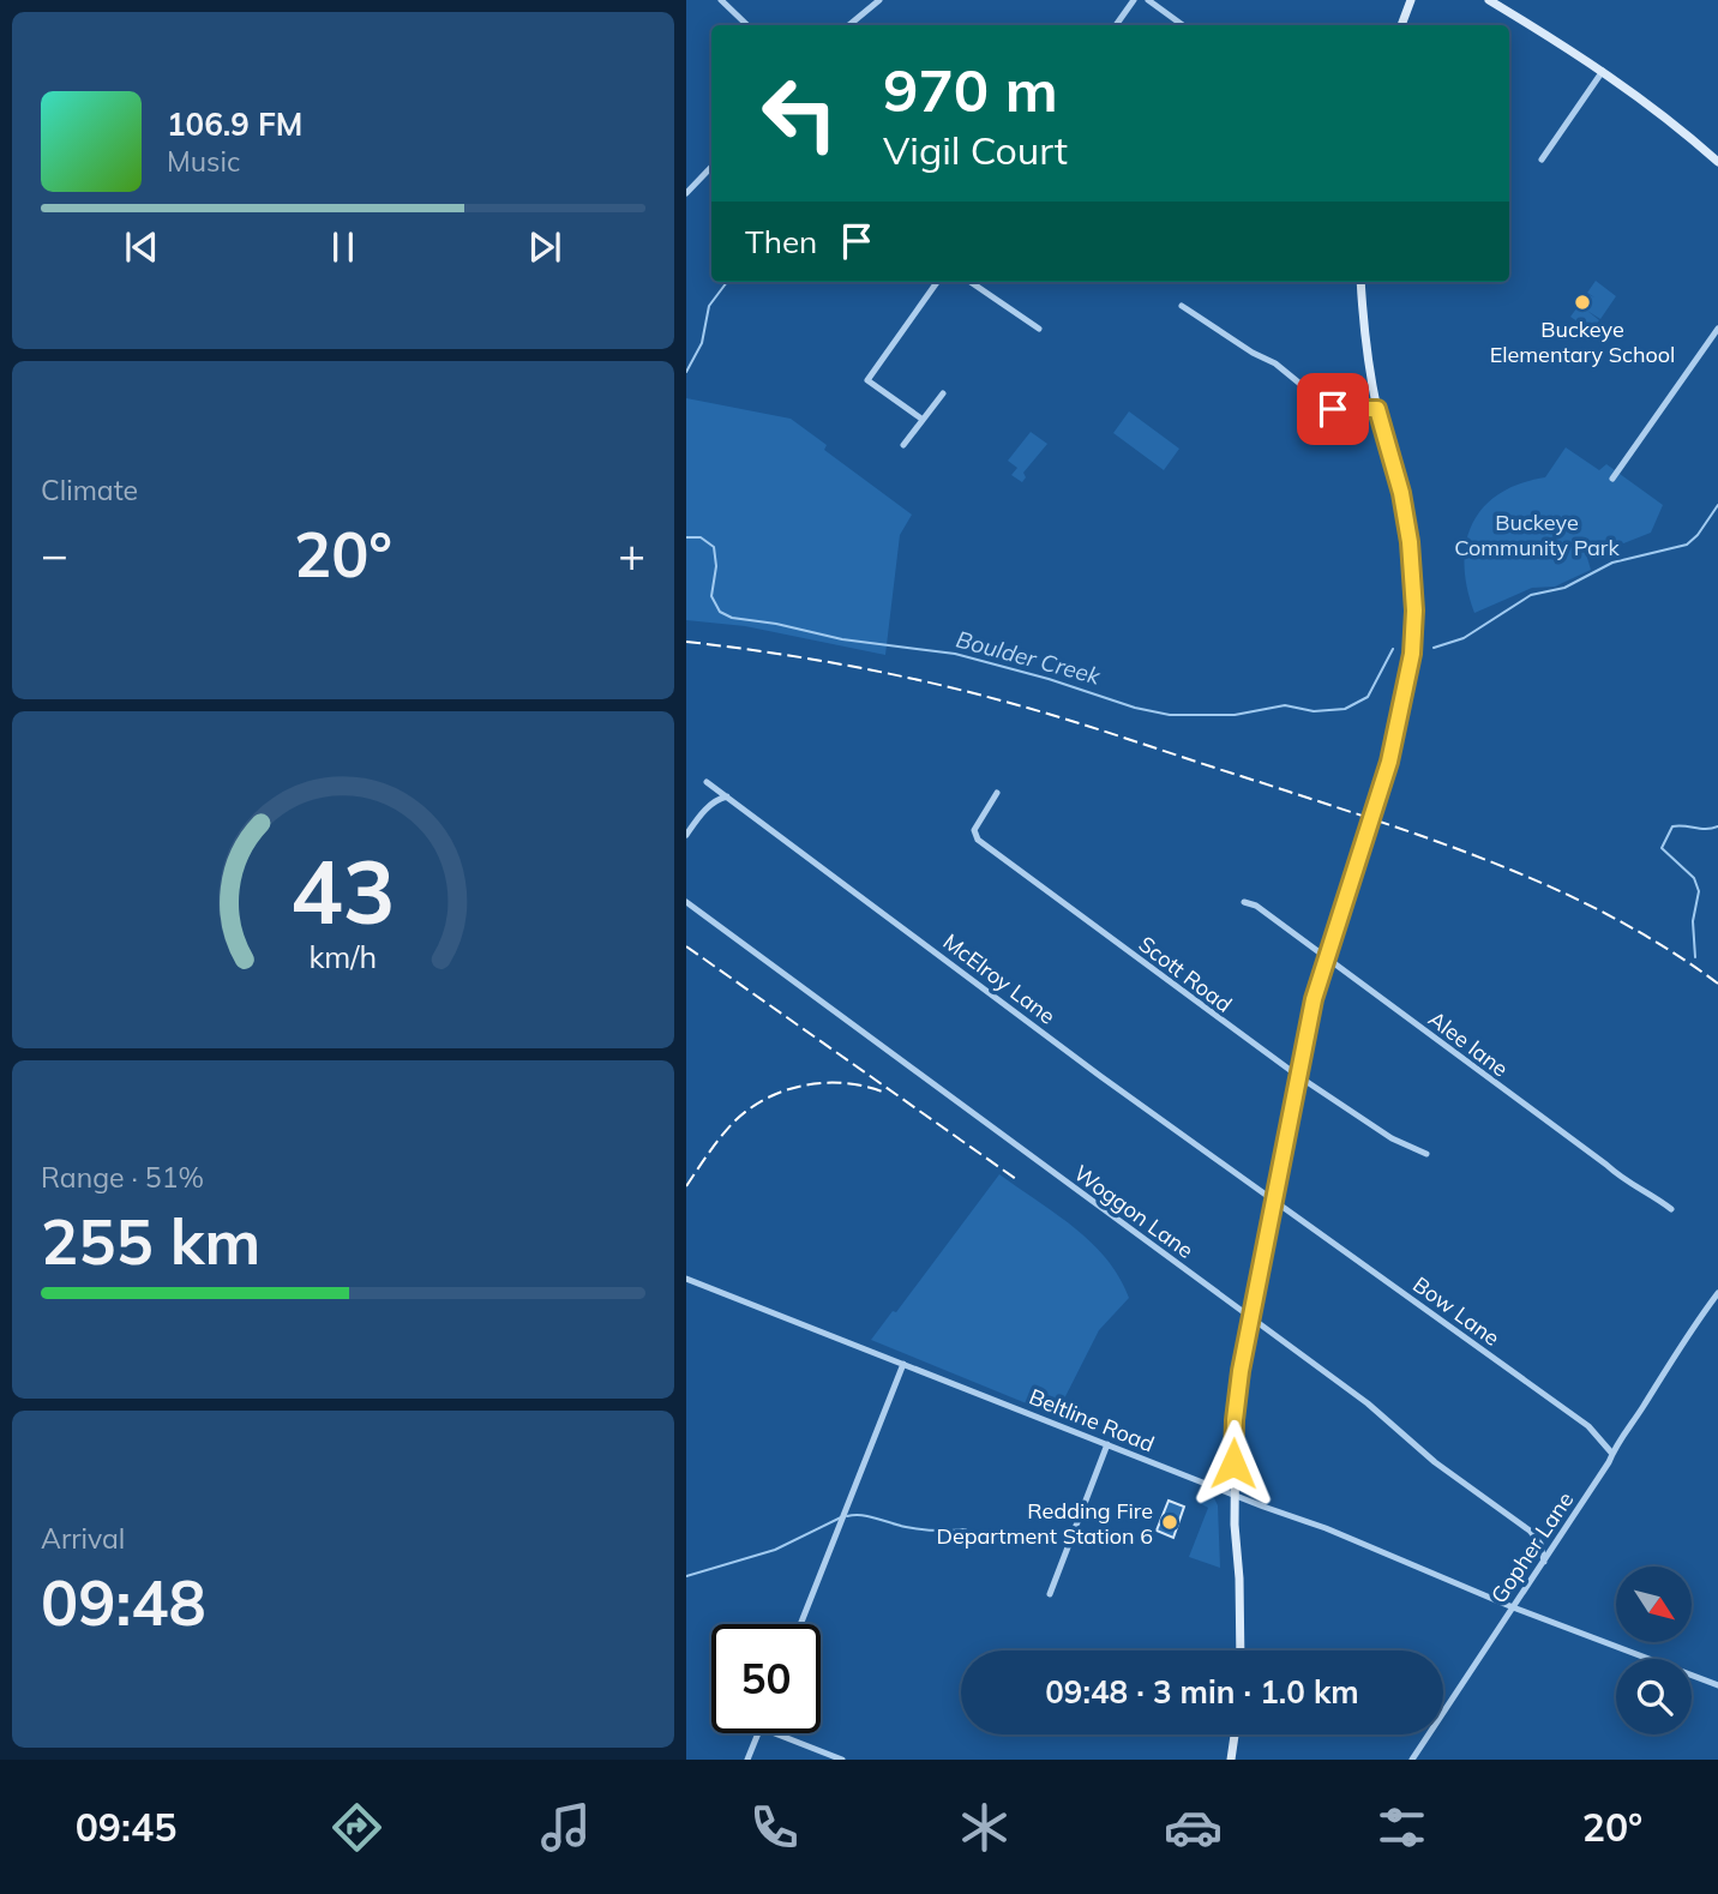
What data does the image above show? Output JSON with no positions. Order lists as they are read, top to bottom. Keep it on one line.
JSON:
{"streets":{"street":["Scott Road","McElroy Lane","Alee lane","Woggon Lane","Bow Lane","Beltline Road","Gopher Lane"]},"crossings":[["McElroy Lane","Bow Lane"],["Woggon Lane","Gopher Lane"],["Bow Lane","Gopher Lane"],["Beltline Road","Gopher Lane"]],"water":["Boulder Creek"],"parks":["Buckeye Community Park"],"places":["Buckeye Elementary School","Redding Fire Department Station 6"],"north":"bottom right","page":{"turn":["970 m","Vigil Court"],"song":["106.9 FM","Music"],"then":"Then","tile":["Climate",["Range · 51%","255 km"],["Arrival","09:48"]],"heat":["−","20°","+"],"limit":"50","trip":"09:48 · 3 min · 1.0 km","tabs":["09:45","20°"],"gauge":["43","km/h"]}}
